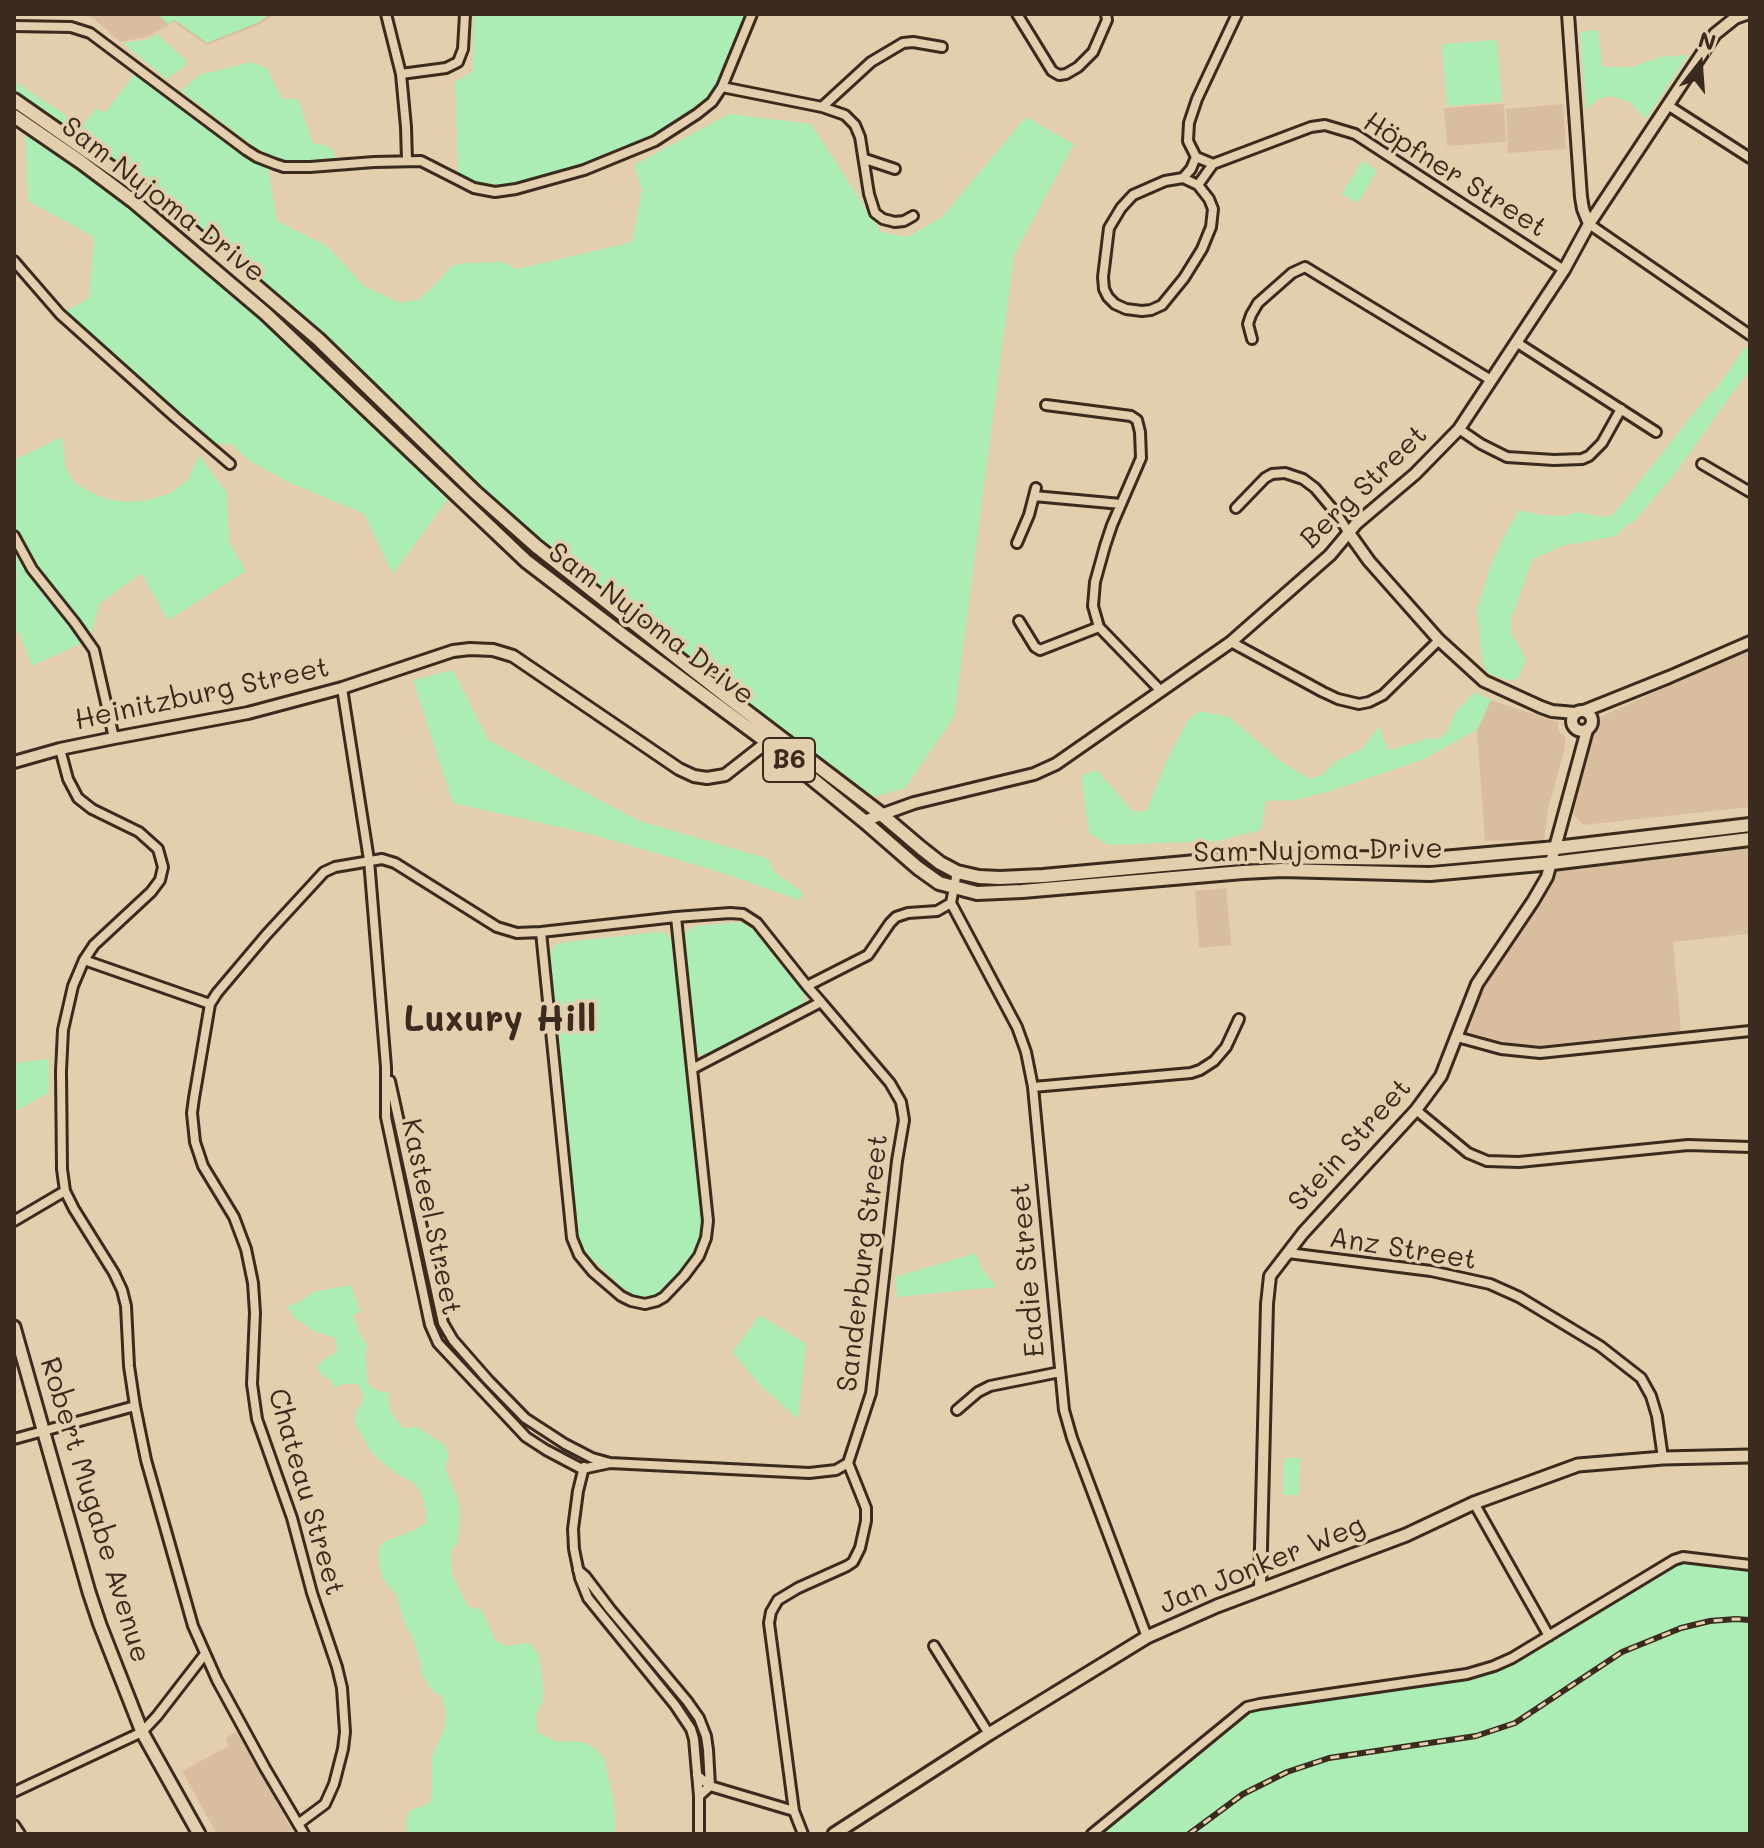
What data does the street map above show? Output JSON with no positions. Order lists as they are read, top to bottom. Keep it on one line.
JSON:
{"streets":{"highway":["Sam Nujoma Drive","B6"],"main road":["Robert Mugabe Avenue","Jan Jonker Weg"],"street":["Höpfner Street","Berg Street","Heinitzburg Street","Stein Street","Kasteel Street","Anz Street","Sanderburg Street","Eadie Street","Chateau Street"]},"crossings":[["Höpfner Street","Berg Street"],["Sam Nujoma Drive","Berg Street"],["Sam Nujoma Drive","Heinitzburg Street"],["Sam Nujoma Drive","Stein Street"],["Heinitzburg Street","Kasteel Street"],["Stein Street","Anz Street"],["Stein Street","Jan Jonker Weg"],["Kasteel Street","Sanderburg Street"],["Kasteel Street","Chateau Street"],["Anz Street","Jan Jonker Weg"],["Eadie Street","Jan Jonker Weg"]],"districts":["Luxury Hill"],"north":"top"}
